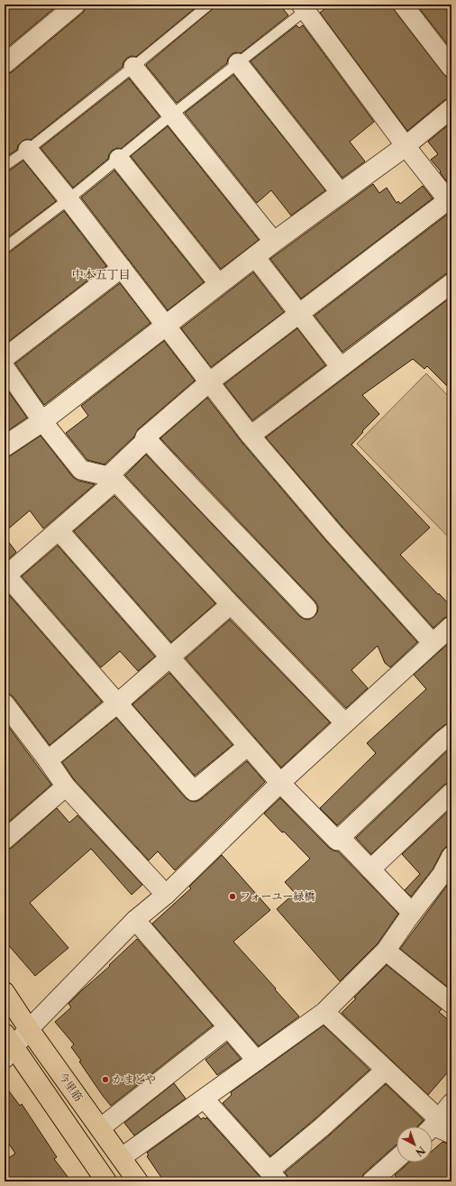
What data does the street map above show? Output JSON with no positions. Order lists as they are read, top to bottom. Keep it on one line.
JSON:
{"streets":{"main road":["今里筋"]},"districts":["中本五丁目"],"places":["フォーユー緑橋","かまどや"],"north":"bottom right"}
